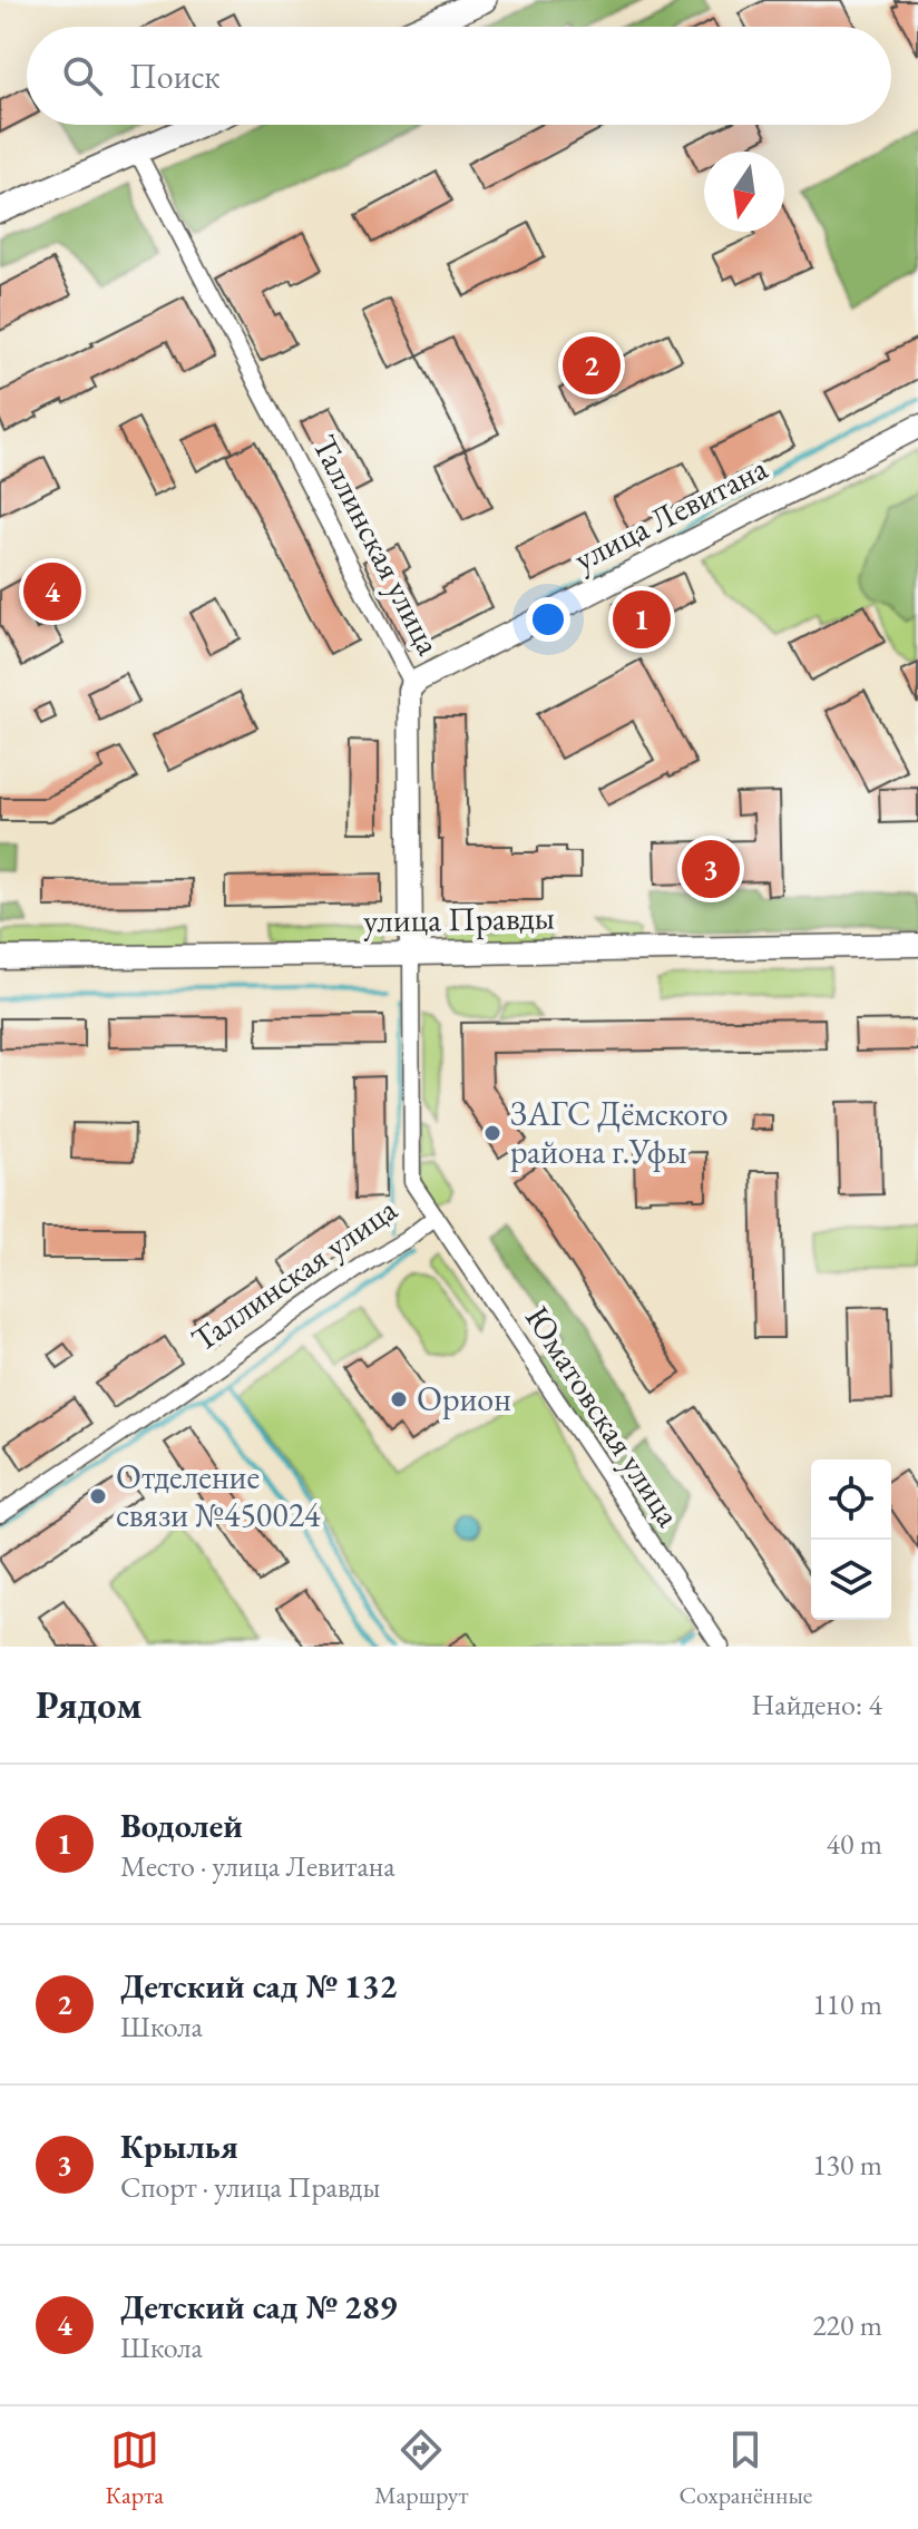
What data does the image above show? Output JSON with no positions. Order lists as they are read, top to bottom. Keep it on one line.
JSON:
{"streets":{"main road":["улица Левитана","Таллинская улица","улица Правды"],"street":["Юматовская улица"]},"crossings":[["улица Левитана","Таллинская улица"],["Таллинская улица","улица Правды"],["Таллинская улица","Юматовская улица"]],"places":["ЗАГС Дёмского района г.Уфы","Орион","Отделение связи №450024"],"north":"bottom","page":{"search":"Поиск","pins":["2","4","1","3"],"heading":["Рядом","Найдено: 4"],"list":[{"mark":"1","name":"Водолей","note":"Место · улица Левитана","value":"40 m"},{"mark":"2","name":"Детский сад № 132","note":"Школа","value":"110 m"},{"mark":"3","name":"Крылья","note":"Спорт · улица Правды","value":"130 m"},{"mark":"4","name":"Детский сад № 289","note":"Школа","value":"220 m"}],"nav":["Карта","Маршрут","Сохранённые"]}}
